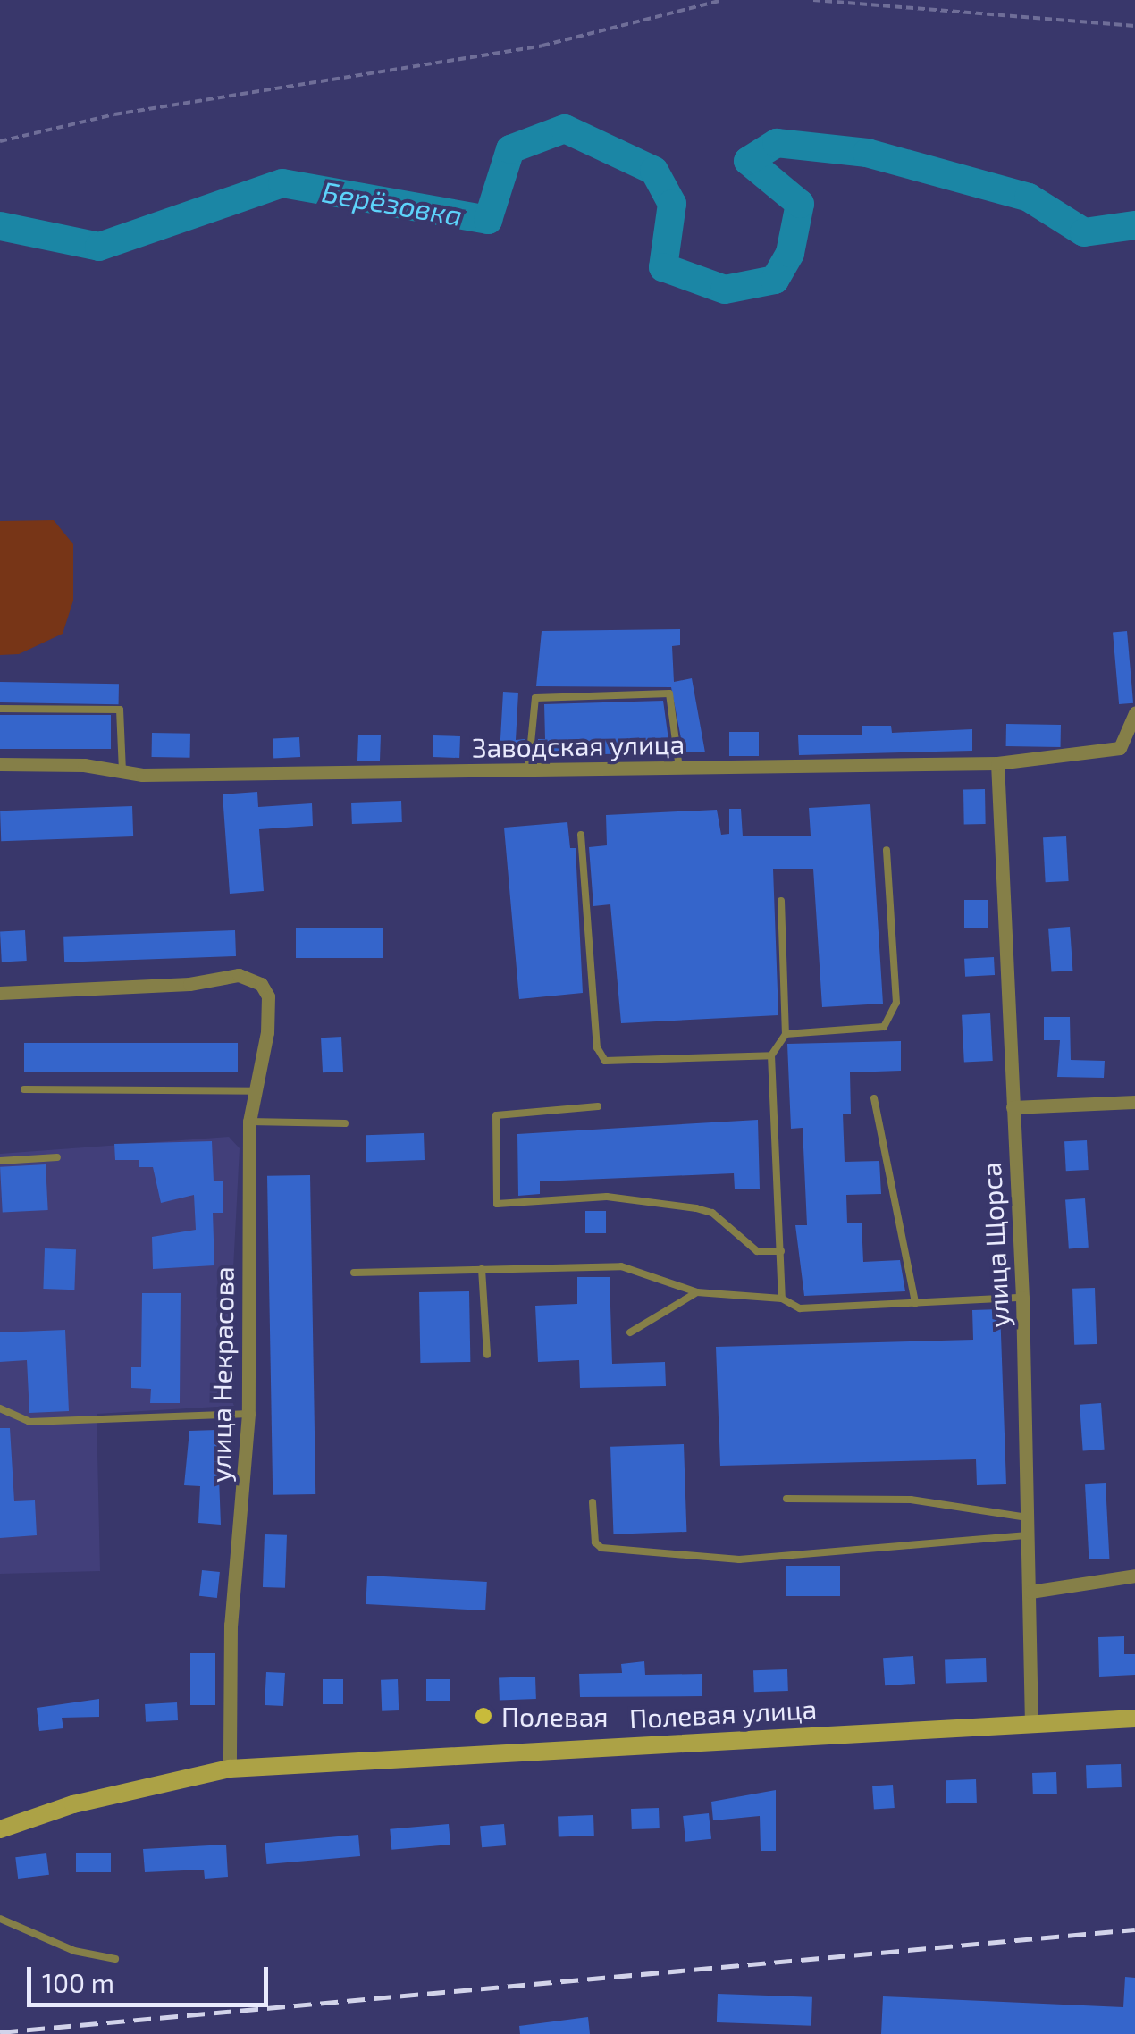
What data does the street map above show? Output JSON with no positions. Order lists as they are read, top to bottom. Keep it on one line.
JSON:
{"streets":{"street":["Заводская улица","улица Щорса","улица Некрасова","Полевая улица"]},"crossings":[["Заводская улица","улица Щорса"],["улица Щорса","Полевая улица"],["улица Некрасова","Полевая улица"]],"water":["Берёзовка"],"places":["Полевая"],"scale_bar":"100 m"}
